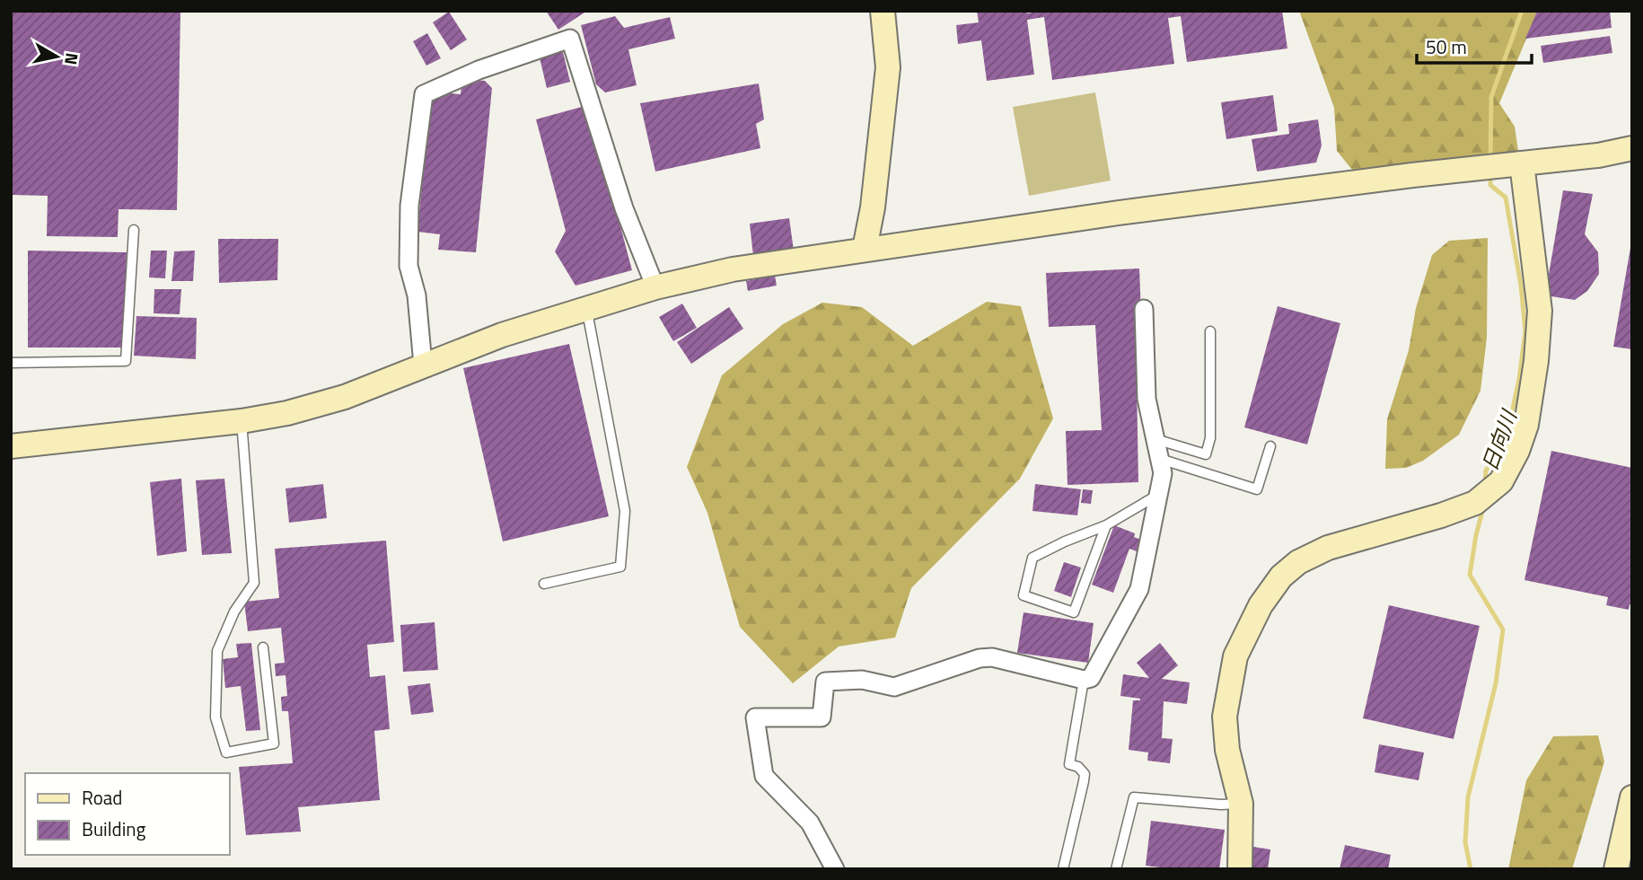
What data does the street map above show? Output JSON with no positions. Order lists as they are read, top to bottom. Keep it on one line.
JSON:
{"water":["日向川"],"legend":["Road","Building"],"scale_bar":"50 m","north":"right"}
